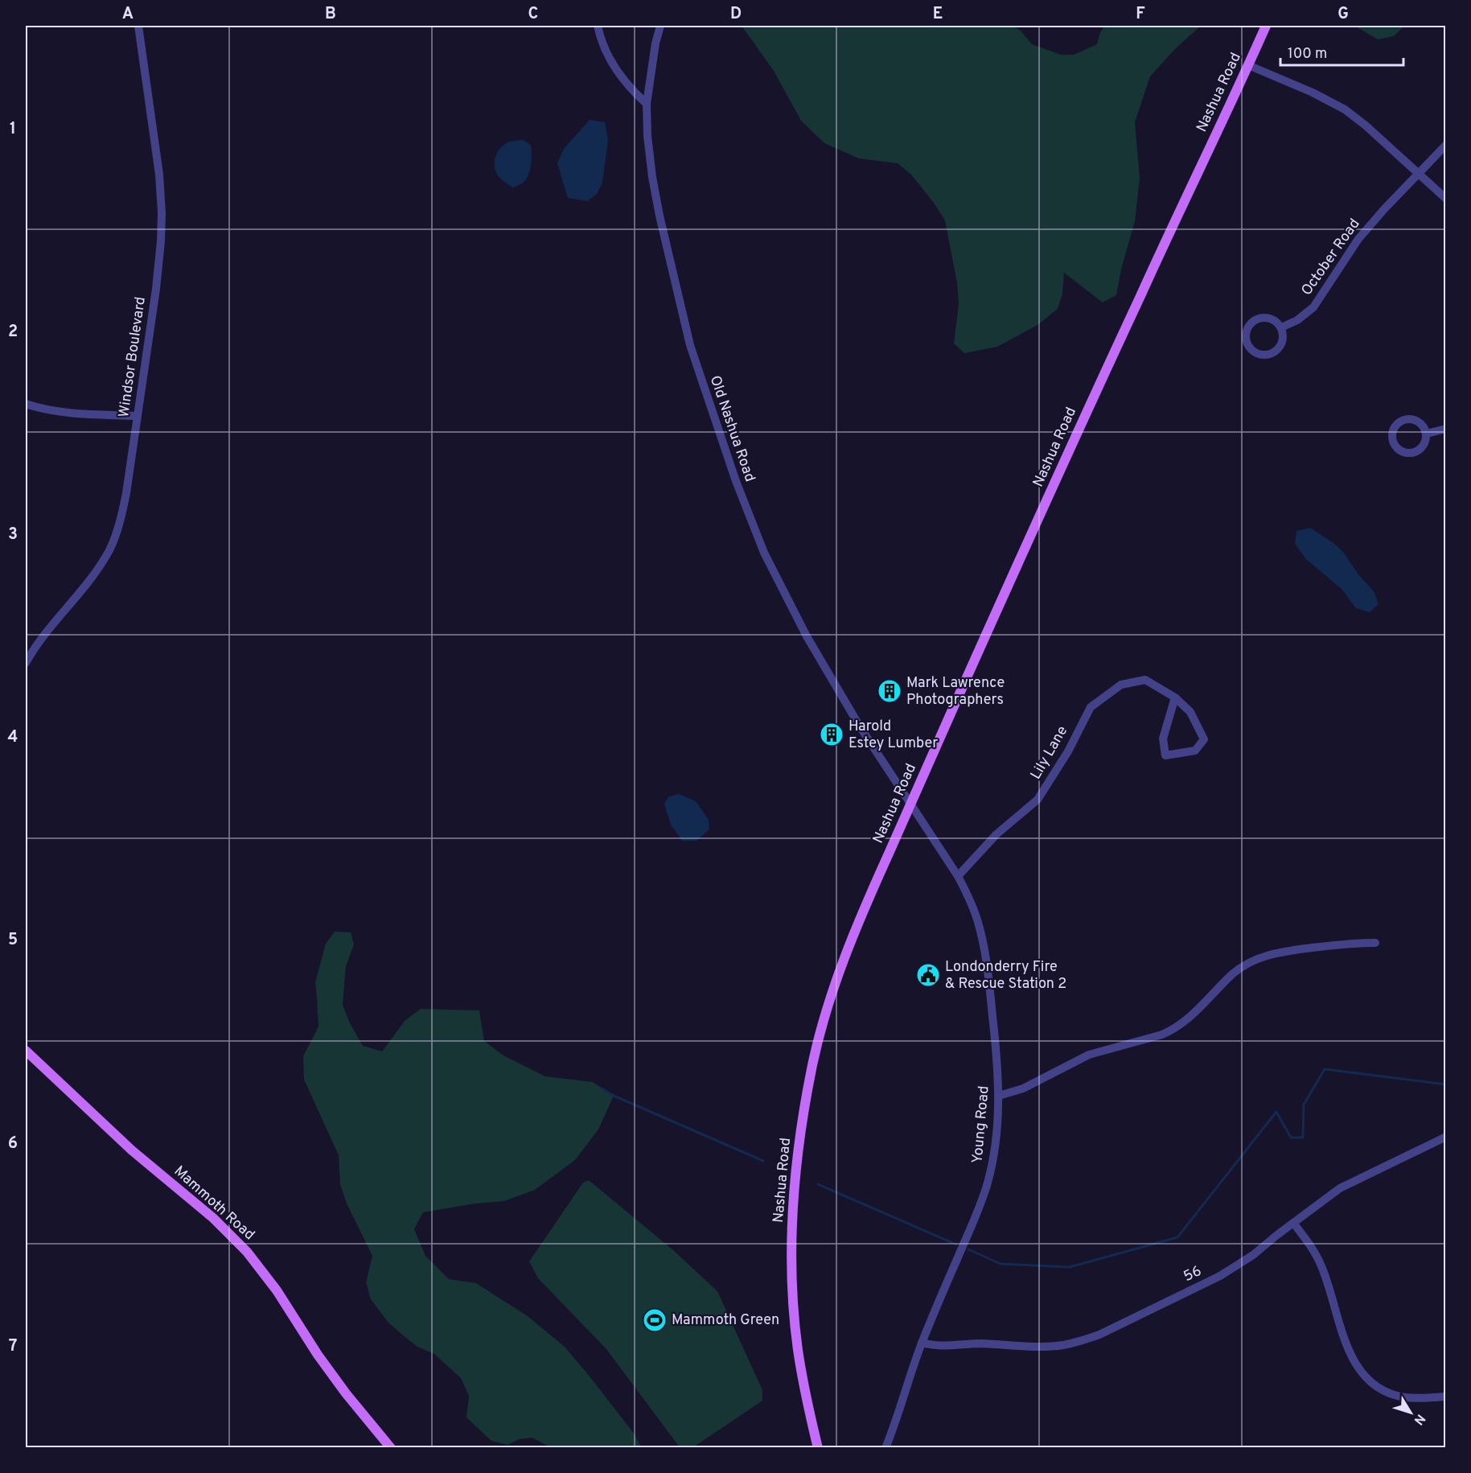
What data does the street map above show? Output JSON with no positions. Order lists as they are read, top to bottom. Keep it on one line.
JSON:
{"streets":{"main road":["Nashua Road","Mammoth Road"],"street":["October Road","Windsor Boulevard","Old Nashua Road","Lily Lane","Young Road","56"]},"crossings":[["Nashua Road","Old Nashua Road"],["Nashua Road","Young Road"],["Old Nashua Road","Young Road"],["Lily Lane","Young Road"],["Young Road","56"]],"places":{"building":["Mark Lawrence Photographers","Harold Estey Lumber"],"public building":["Londonderry Fire & Rescue Station 2"],"sports":["Mammoth Green"]},"scale_bar":"100 m","north":"bottom right","grid":{"columns":["A","B","C","D","E","F","G"],"rows":["1","2","3","4","5","6","7"]}}
